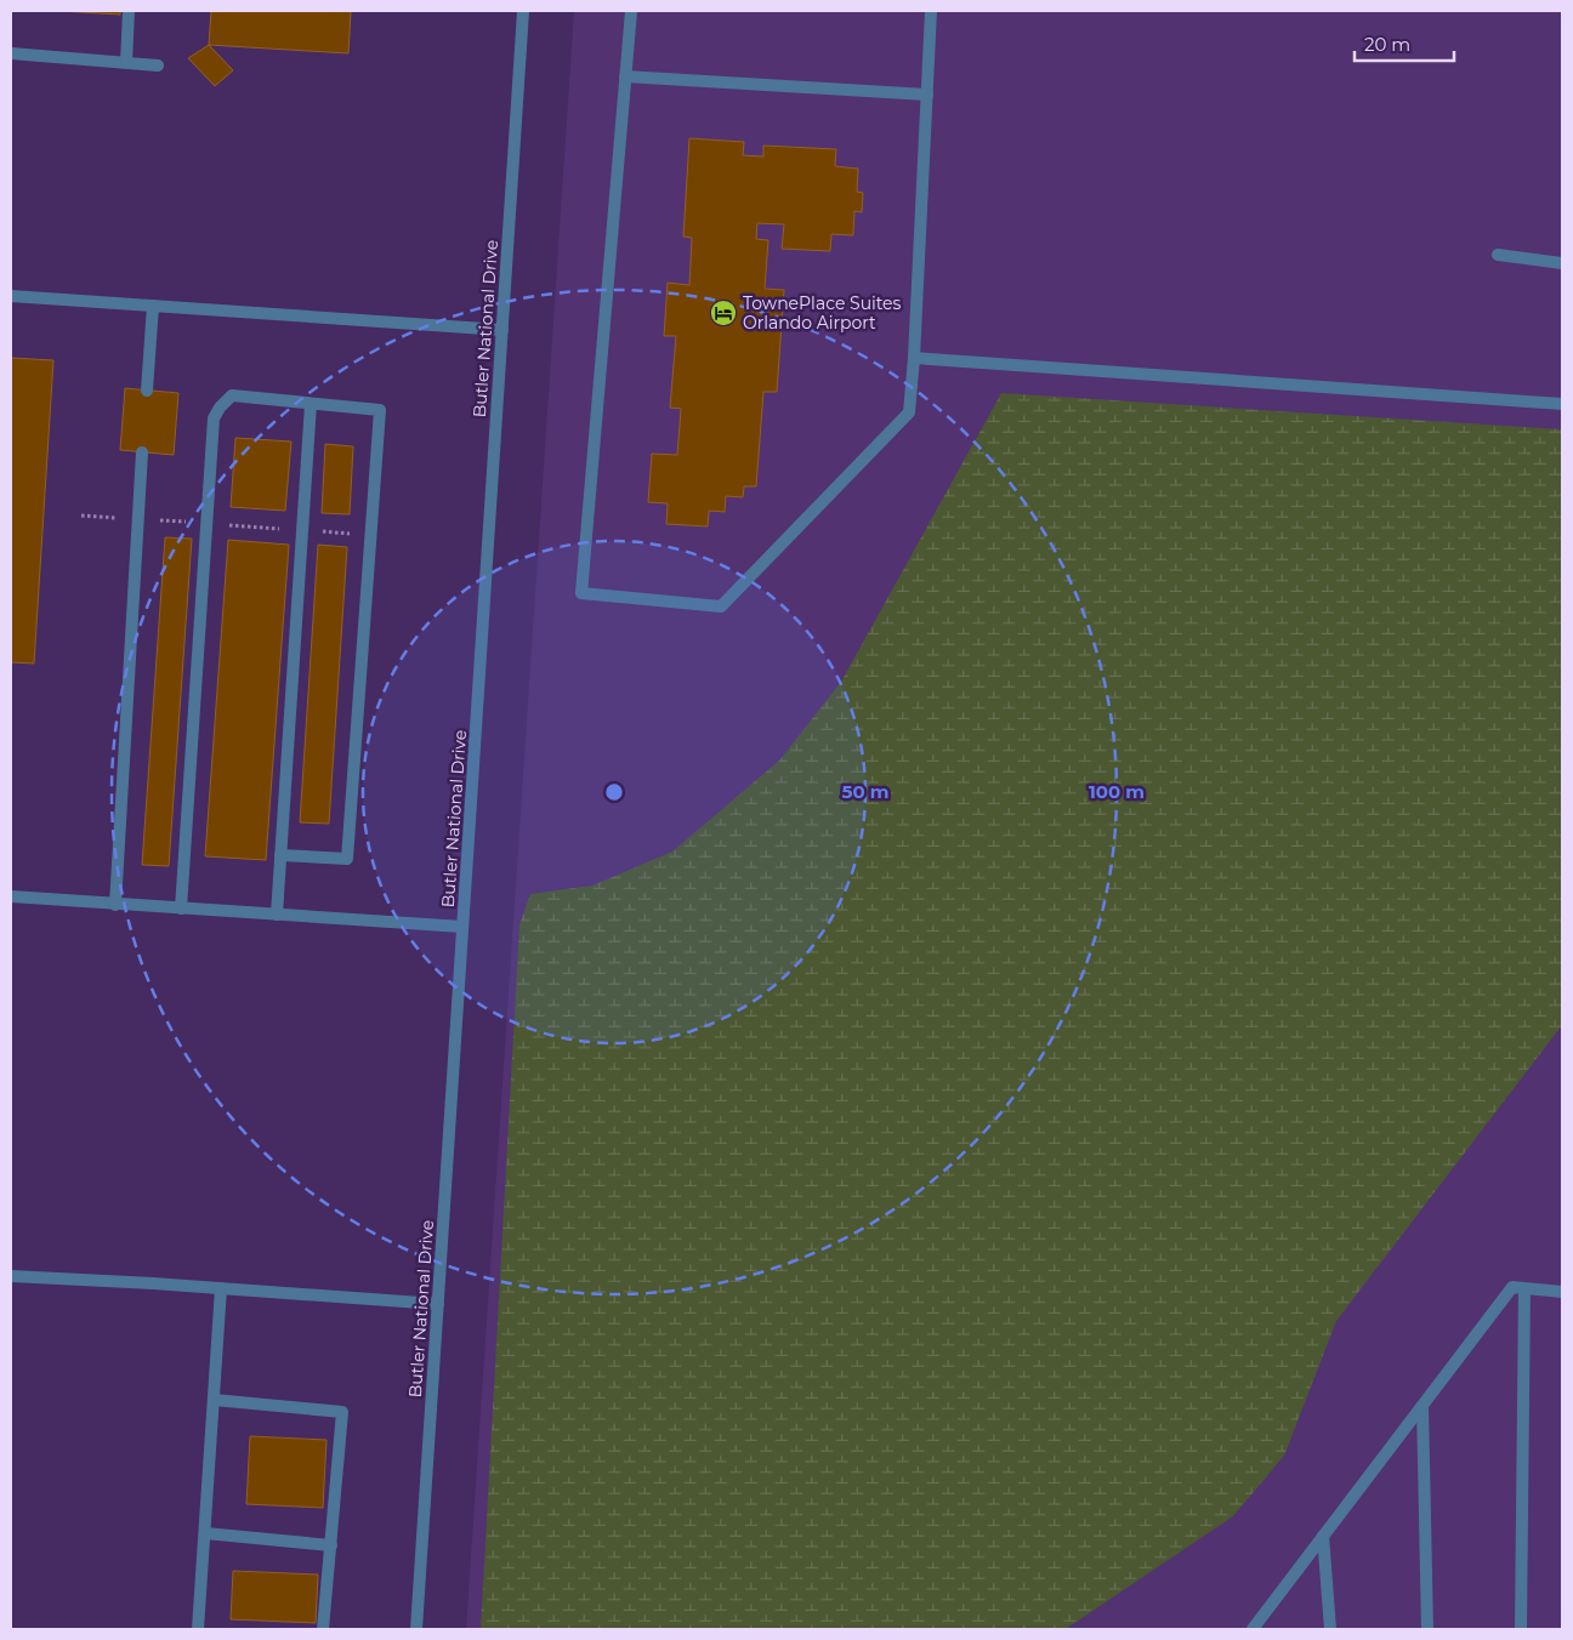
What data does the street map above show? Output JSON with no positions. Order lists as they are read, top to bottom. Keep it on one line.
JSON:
{"streets":{"street":["Butler National Drive"]},"places":{"hotel":["TownePlace Suites Orlando Airport"]},"scale_bar":"20 m","rings":["50 m","100 m"]}
